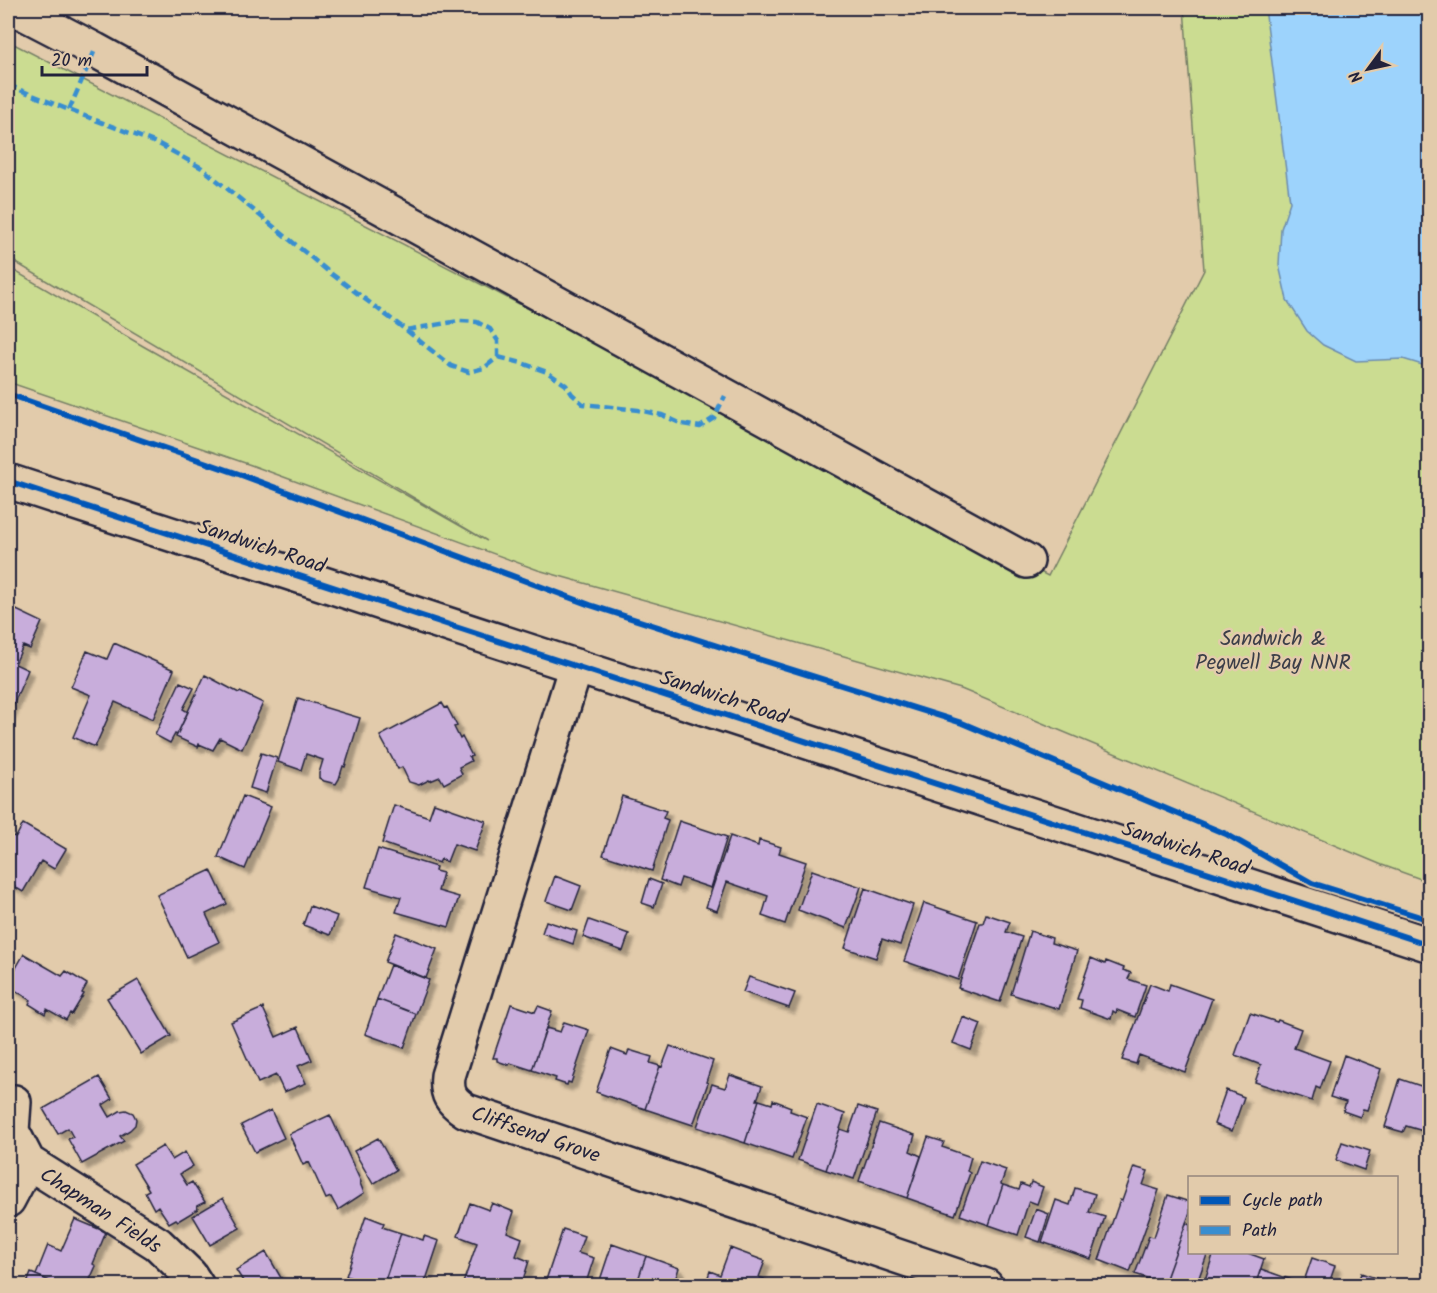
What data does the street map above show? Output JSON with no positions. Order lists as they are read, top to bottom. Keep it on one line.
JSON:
{"streets":{"street":["Sandwich Road","Cliffsend Grove","Chapman Fields"]},"crossings":[["Sandwich Road","Cliffsend Grove"]],"parks":["Sandwich & Pegwell Bay NNR"],"legend":["Cycle path","Path"],"scale_bar":"20 m","north":"bottom left"}
